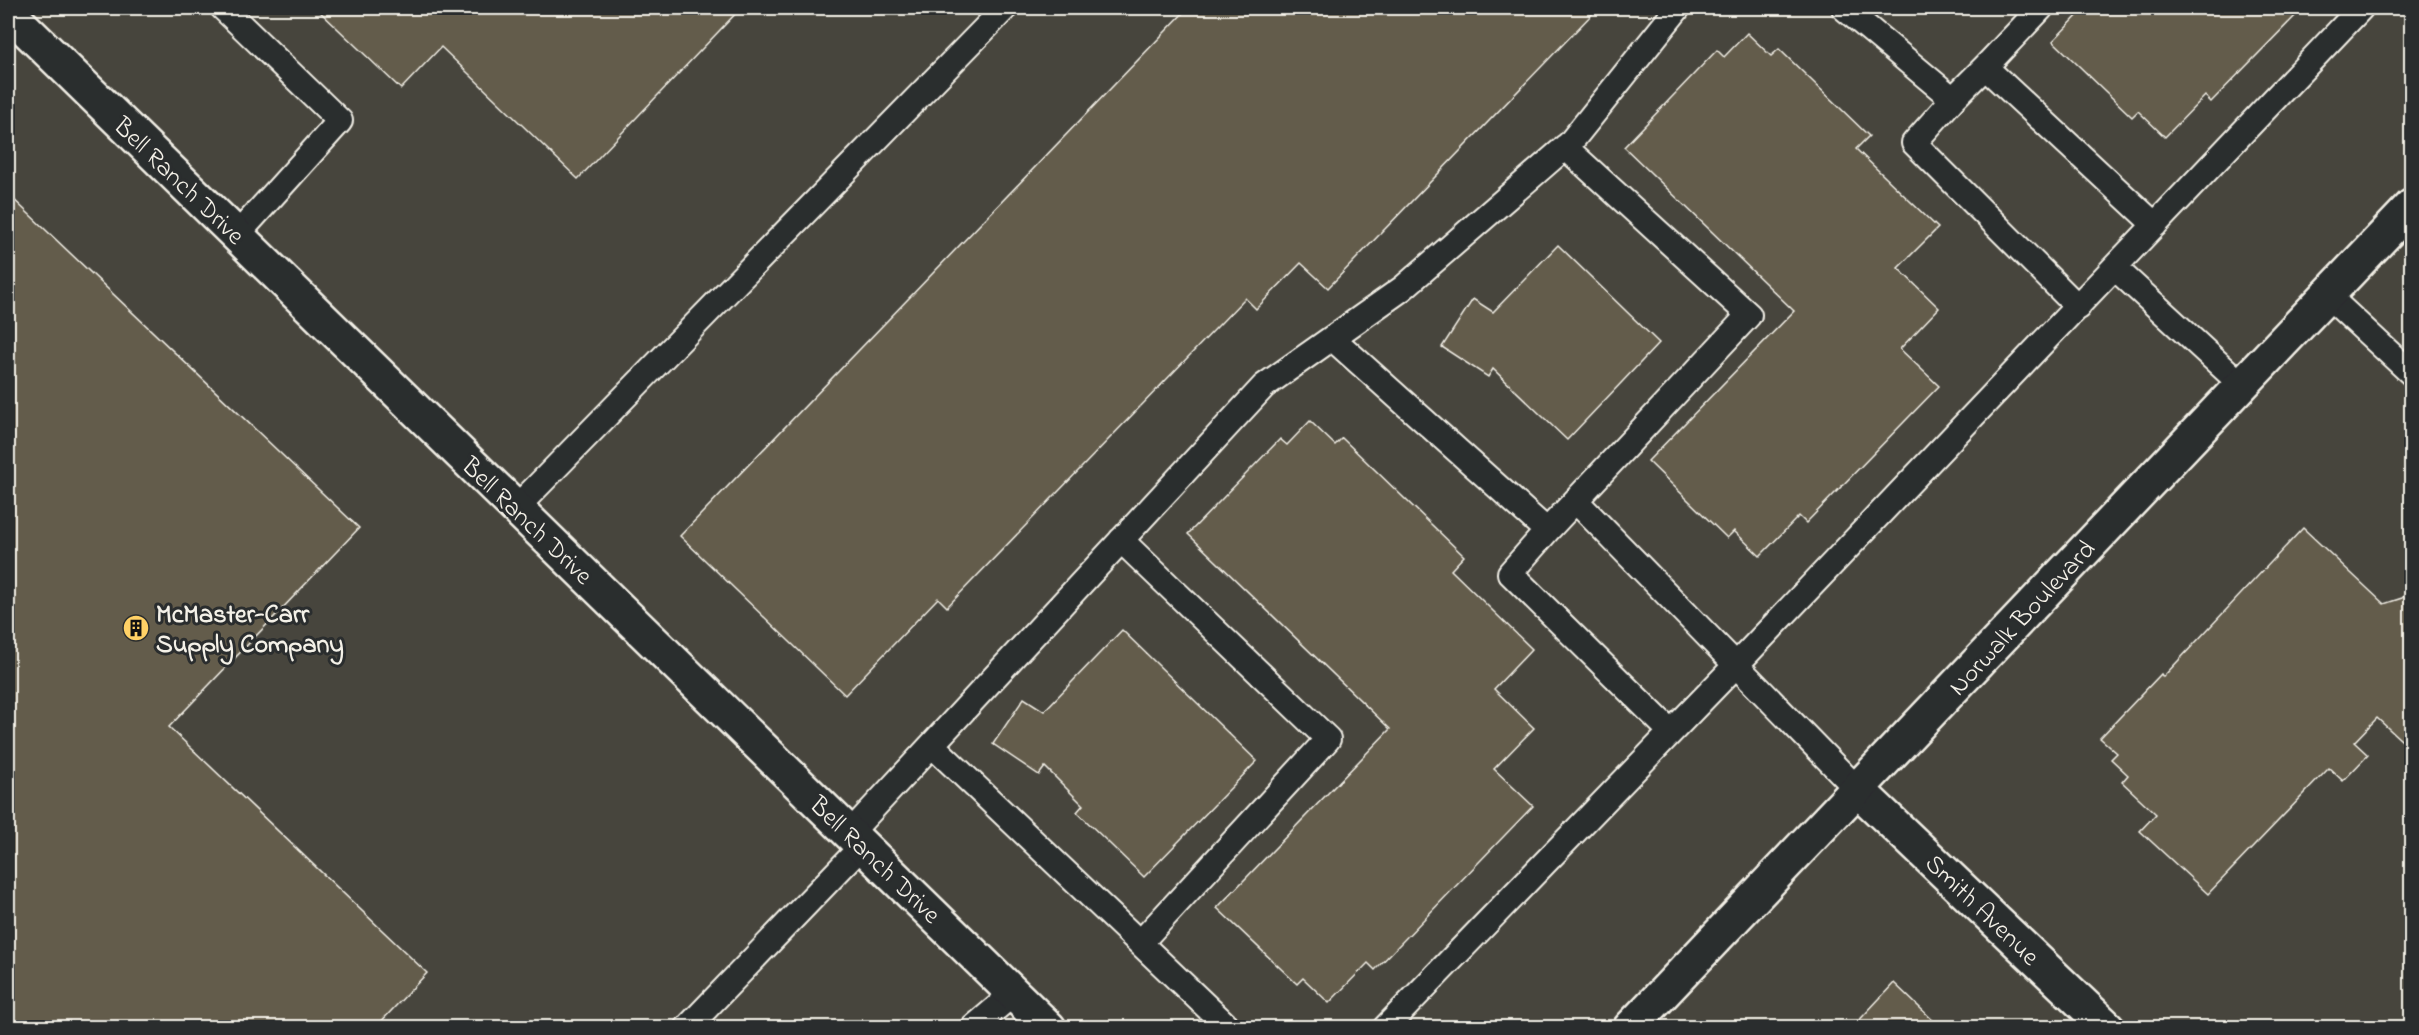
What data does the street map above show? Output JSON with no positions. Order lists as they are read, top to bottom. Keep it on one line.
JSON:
{"streets":{"street":["Bell Ranch Drive","Norwalk Boulevard","Smith Avenue"]},"crossings":[["Norwalk Boulevard","Smith Avenue"]],"places":{"building":["McMaster-Carr Supply Company"]}}
